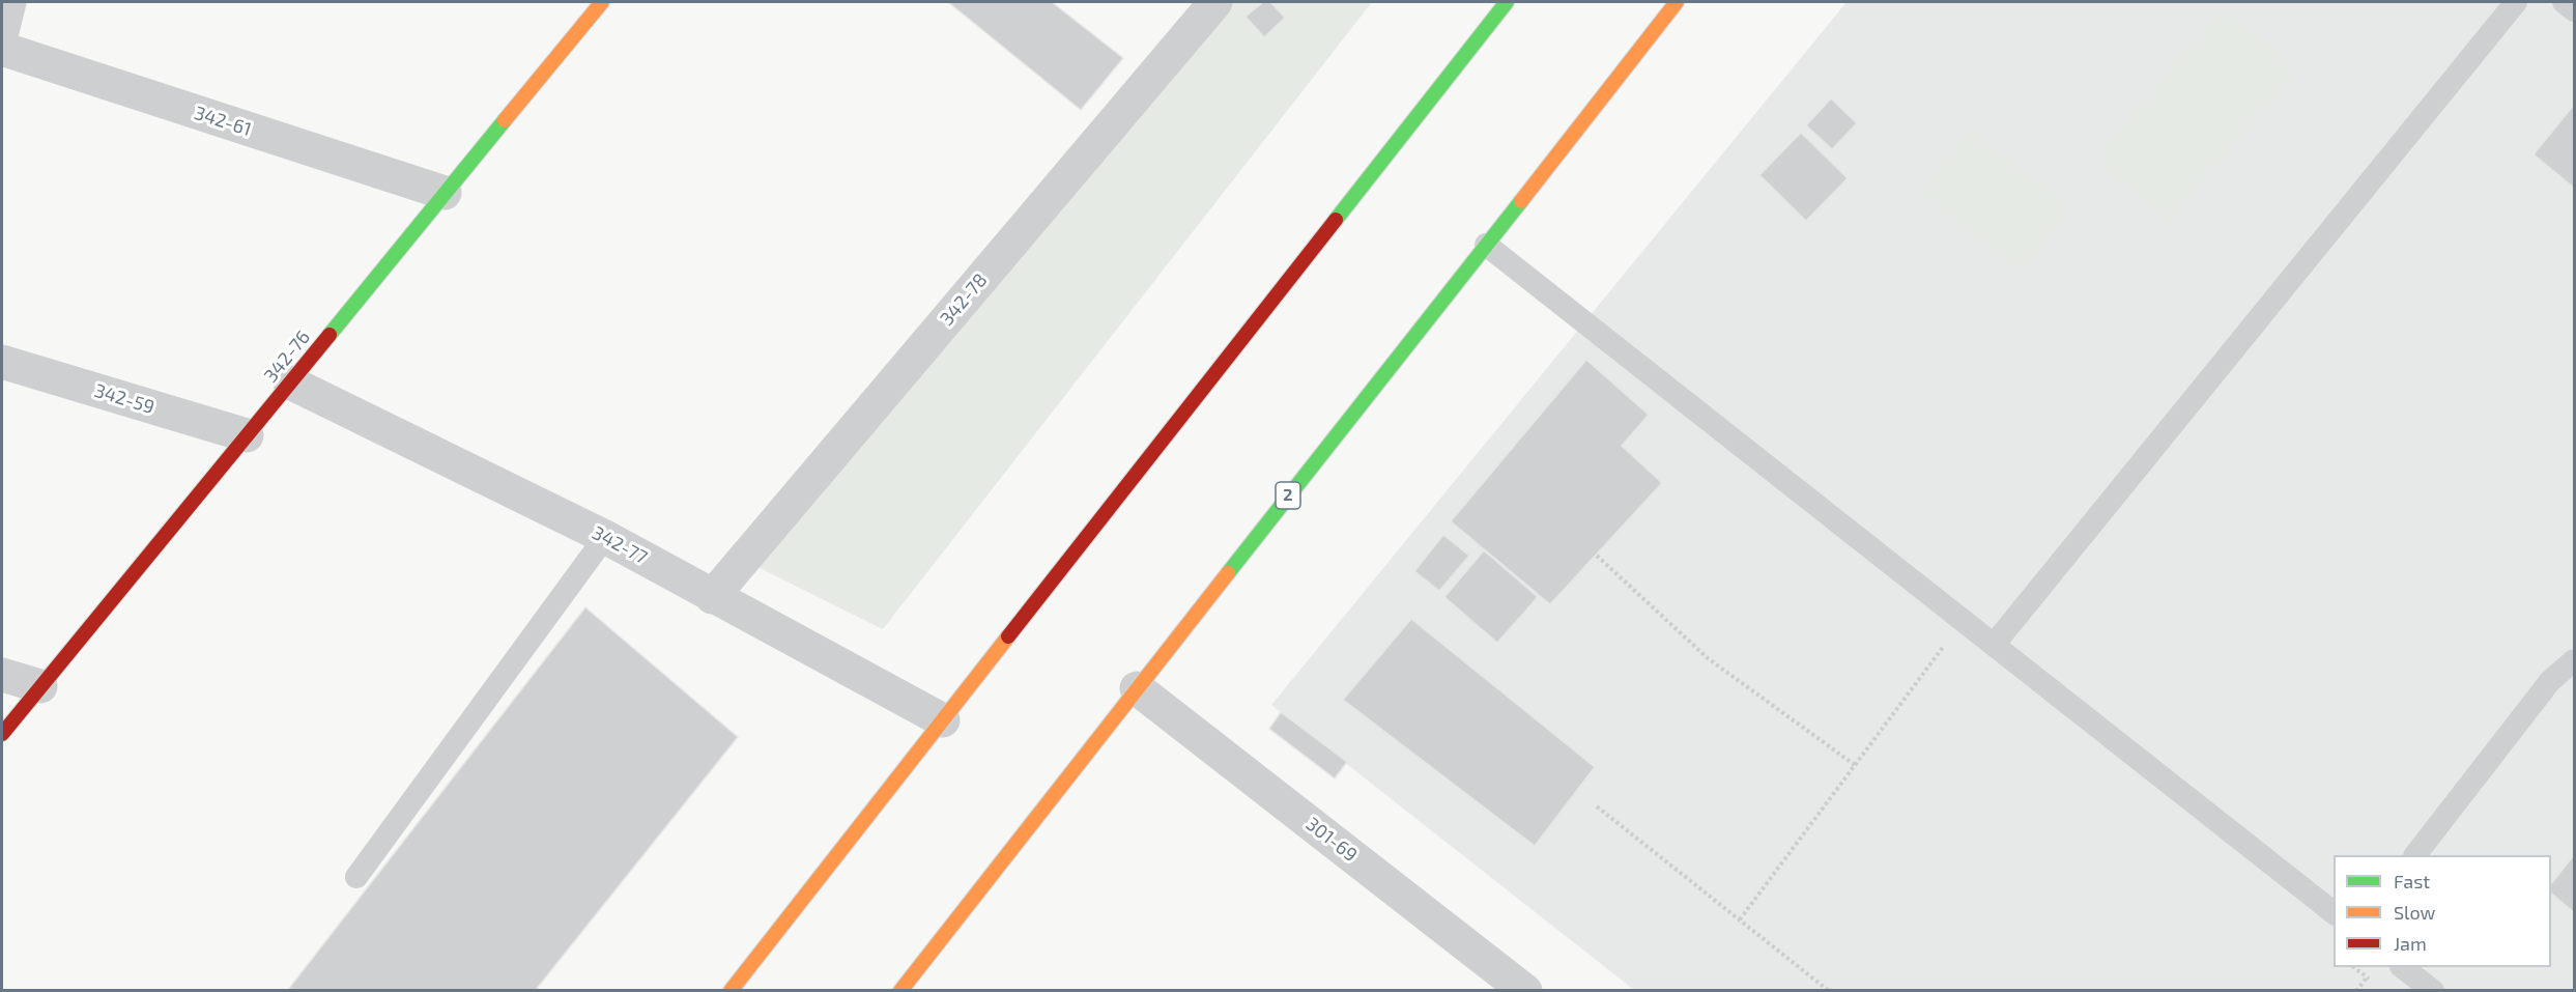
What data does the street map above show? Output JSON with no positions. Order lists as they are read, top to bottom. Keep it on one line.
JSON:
{"streets":{"main road":["342-76","2"],"street":["342-61","342-78","342-59","342-77","301-69"]},"crossings":[["342-61","342-76"],["342-78","342-77"],["342-76","342-59"],["342-76","342-77"],["2","301-69"]],"legend":["Fast","Slow","Jam"]}
